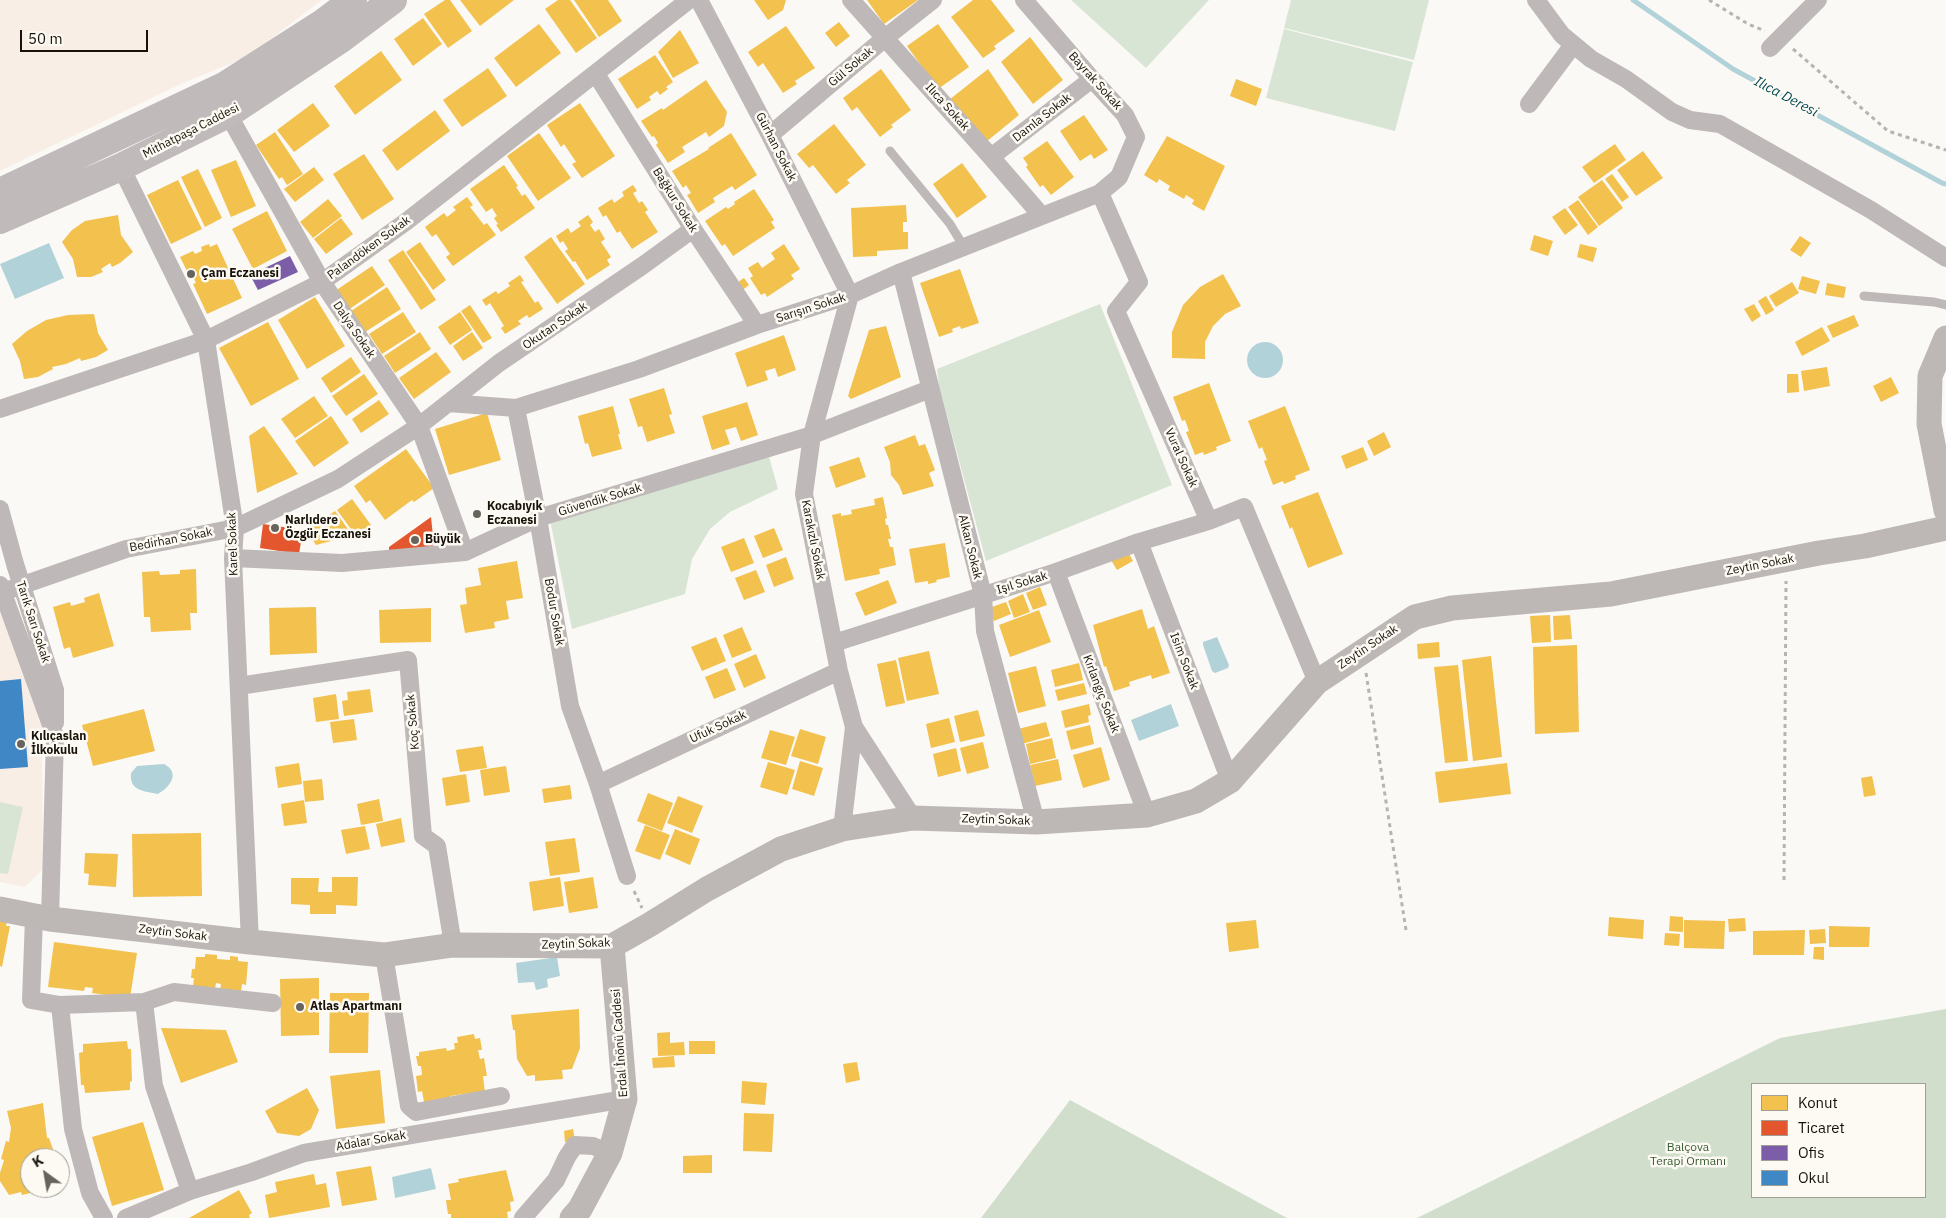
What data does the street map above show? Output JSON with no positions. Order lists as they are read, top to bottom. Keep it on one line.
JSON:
{"streets":{"main road":["Mithatpaşa Caddesi"],"street":["Gül Sokak","Bayrak Sokak","Ilıca Sokak","Damla Sokak","Gürhan Sokak","Bağkur Sokak","Palandöken Sokak","Sarışın Sokak","Okutan Sokak","Dalya Sokak","Vural Sokak","Güvendik Sokak","Bedirhan Sokak","Karakızlı Sokak","Karel Sokak","Alkan Sokak","Zeytin Sokak","Işıl Sokak","Bodur Sokak","Tarık Sarı Sokak","Isim Sokak","Kırlangıç Sokak","Koç Sokak","Ufuk Sokak","Erdal İnönü Caddesi","Adalar Sokak"]},"crossings":[["Gül Sokak","Ilıca Sokak"],["Gül Sokak","Gürhan Sokak"],["Bayrak Sokak","Damla Sokak"],["Bayrak Sokak","Sarışın Sokak"],["Bayrak Sokak","Vural Sokak"],["Ilıca Sokak","Damla Sokak"],["Ilıca Sokak","Sarışın Sokak"],["Mithatpaşa Caddesi","Dalya Sokak"],["Mithatpaşa Caddesi","Karel Sokak"],["Gürhan Sokak","Sarışın Sokak"],["Gürhan Sokak","Karakızlı Sokak"],["Bağkur Sokak","Palandöken Sokak"],["Bağkur Sokak","Sarışın Sokak"],["Bağkur Sokak","Okutan Sokak"],["Palandöken Sokak","Dalya Sokak"],["Palandöken Sokak","Karel Sokak"],["Sarışın Sokak","Vural Sokak"],["Sarışın Sokak","Karakızlı Sokak"],["Sarışın Sokak","Alkan Sokak"],["Sarışın Sokak","Bodur Sokak"],["Okutan Sokak","Dalya Sokak"],["Okutan Sokak","Bedirhan Sokak"],["Dalya Sokak","Güvendik Sokak"],["Dalya Sokak","Bedirhan Sokak"],["Vural Sokak","Işıl Sokak"],["Güvendik Sokak","Karakızlı Sokak"],["Güvendik Sokak","Karel Sokak"],["Güvendik Sokak","Alkan Sokak"],["Güvendik Sokak","Bodur Sokak"],["Bedirhan Sokak","Karel Sokak"],["Bedirhan Sokak","Tarık Sarı Sokak"],["Karakızlı Sokak","Zeytin Sokak"],["Karakızlı Sokak","Işıl Sokak"],["Karakızlı Sokak","Ufuk Sokak"],["Karel Sokak","Zeytin Sokak"],["Karel Sokak","Koç Sokak"],["Alkan Sokak","Zeytin Sokak"],["Alkan Sokak","Işıl Sokak"],["Zeytin Sokak","Tarık Sarı Sokak"],["Zeytin Sokak","Isim Sokak"],["Zeytin Sokak","Kırlangıç Sokak"],["Zeytin Sokak","Koç Sokak"],["Zeytin Sokak","Erdal İnönü Caddesi"],["Işıl Sokak","Isim Sokak"],["Işıl Sokak","Kırlangıç Sokak"],["Bodur Sokak","Ufuk Sokak"],["Erdal İnönü Caddesi","Adalar Sokak"]],"water":["Ilıca Deresi"],"parks":["Balçova Terapi Ormanı"],"places":["Çam Eczanesi","Kocabıyık Eczanesi","Narlıdere Özgür Eczanesi","Büyük","Kılıçaslan İlkokulu","Atlas Apartmanı"],"legend":["Konut","Ticaret","Ofis","Okul"],"scale_bar":"50 m","north":"top left"}
